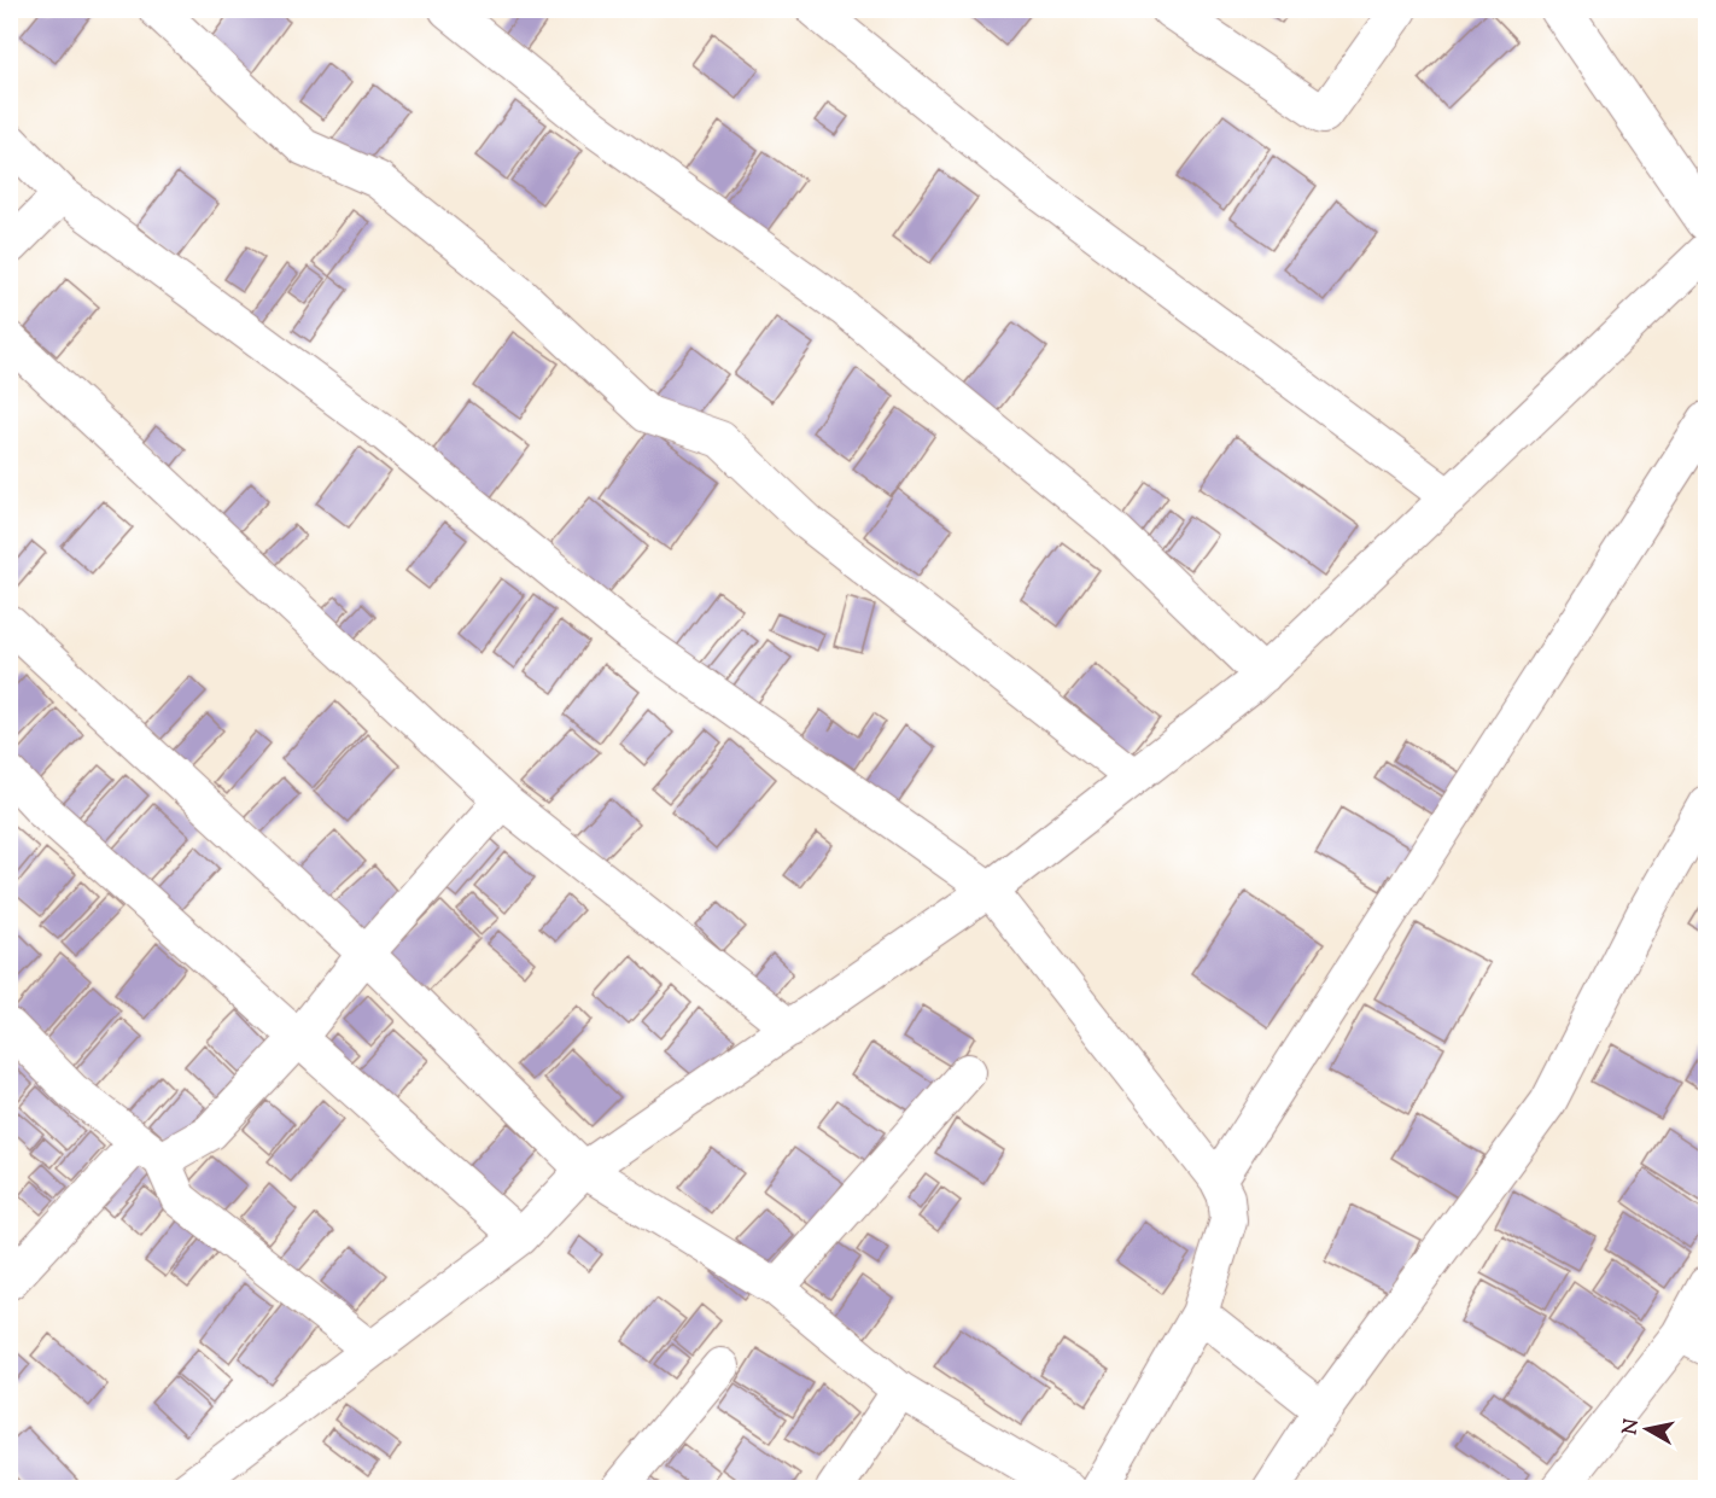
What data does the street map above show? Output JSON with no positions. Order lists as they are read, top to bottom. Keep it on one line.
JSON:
{"north":"left"}
